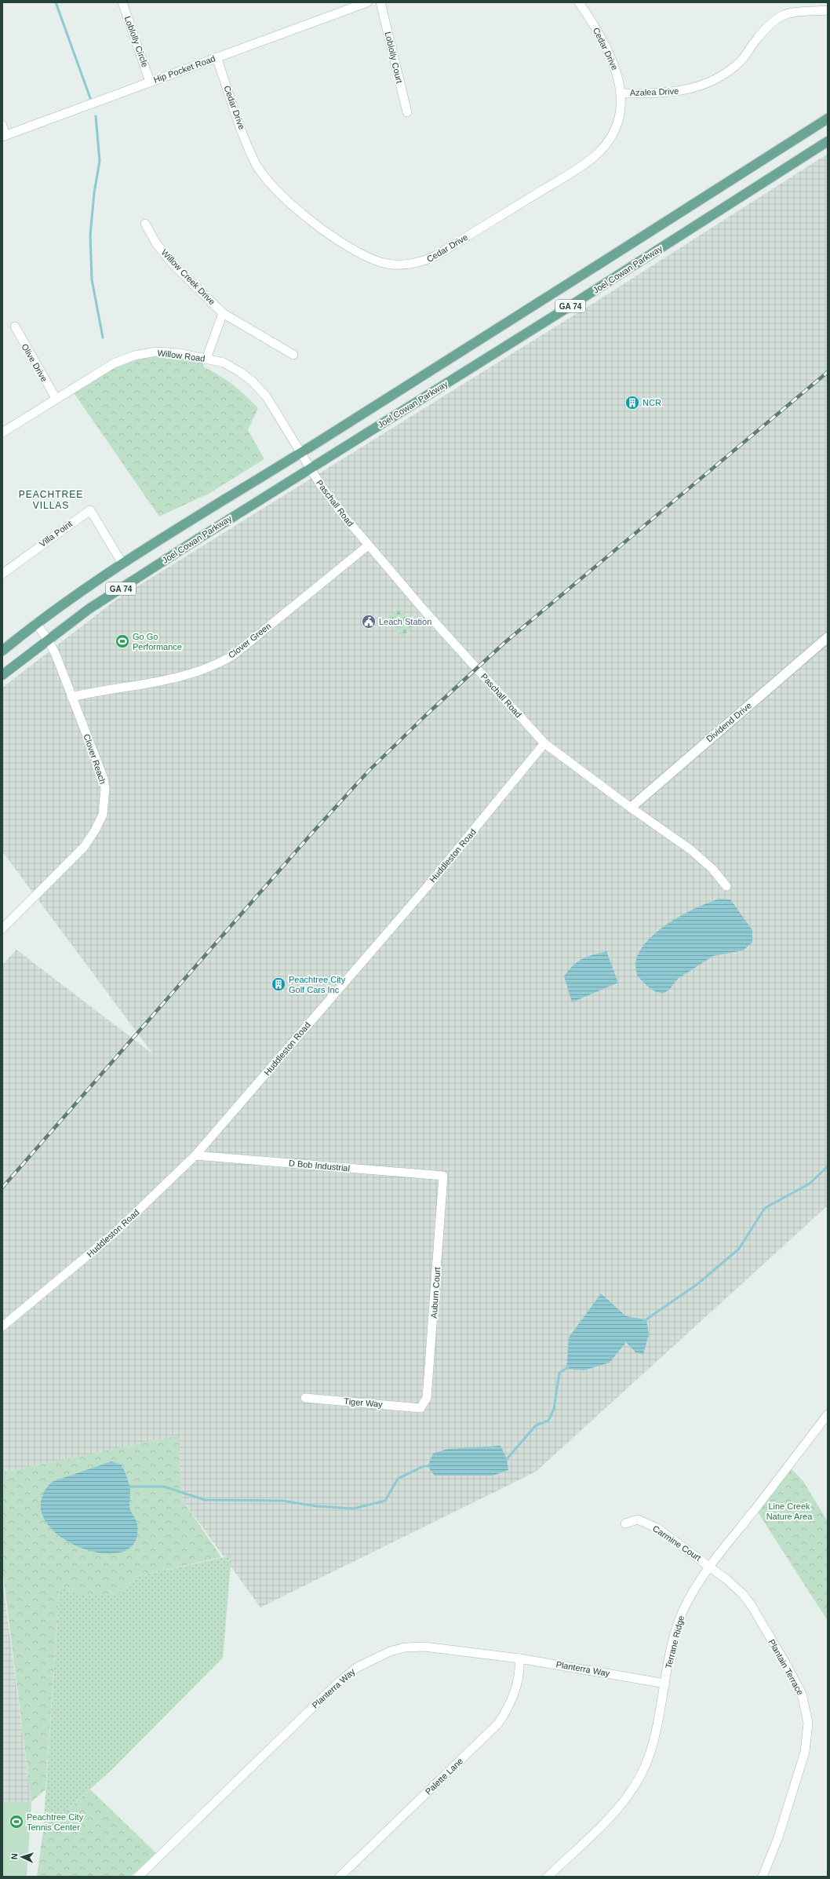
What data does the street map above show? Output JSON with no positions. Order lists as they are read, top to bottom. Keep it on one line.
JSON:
{"streets":{"main road":["Joel Cowan Parkway","GA 74"],"street":["Loblolly Circle","Cedar Drive","Loblolly Court","Hip Pocket Road","Azalea Drive","Willow Creek Drive","Willow Road","Olive Drive","Paschall Road","Villa Point","Clover Green","Dividend Drive","Clover Reach","Huddleston Road","D Bob Industrial","Auburn Court","Tiger Way","Carmine Court","Terrane Ridge","Plantain Terrace","Planterra Way","Palette Lane"]},"crossings":[["Loblolly Circle","Hip Pocket Road"],["Cedar Drive","Hip Pocket Road"],["Cedar Drive","Azalea Drive"],["Joel Cowan Parkway","Willow Road"],["Joel Cowan Parkway","Paschall Road"],["Joel Cowan Parkway","Clover Reach"],["GA 74","Willow Road"],["GA 74","Villa Point"],["GA 74","Clover Reach"],["Willow Road","Olive Drive"],["Willow Road","Paschall Road"],["Paschall Road","Clover Green"],["Paschall Road","Dividend Drive"],["Paschall Road","Huddleston Road"],["Clover Green","Clover Reach"],["Huddleston Road","D Bob Industrial"],["D Bob Industrial","Auburn Court"],["Auburn Court","Tiger Way"],["Carmine Court","Terrane Ridge"],["Carmine Court","Plantain Terrace"],["Terrane Ridge","Plantain Terrace"],["Terrane Ridge","Planterra Way"],["Planterra Way","Palette Lane"]],"districts":["PEACHTREE VILLAS"],"parks":["Line Creek Nature Area"],"places":{"building":["NCR","Peachtree City Golf Cars Inc"],"public building":["Leach Station"],"sports":["Go Go Performance","Peachtree City Tennis Center"]},"north":"left"}
